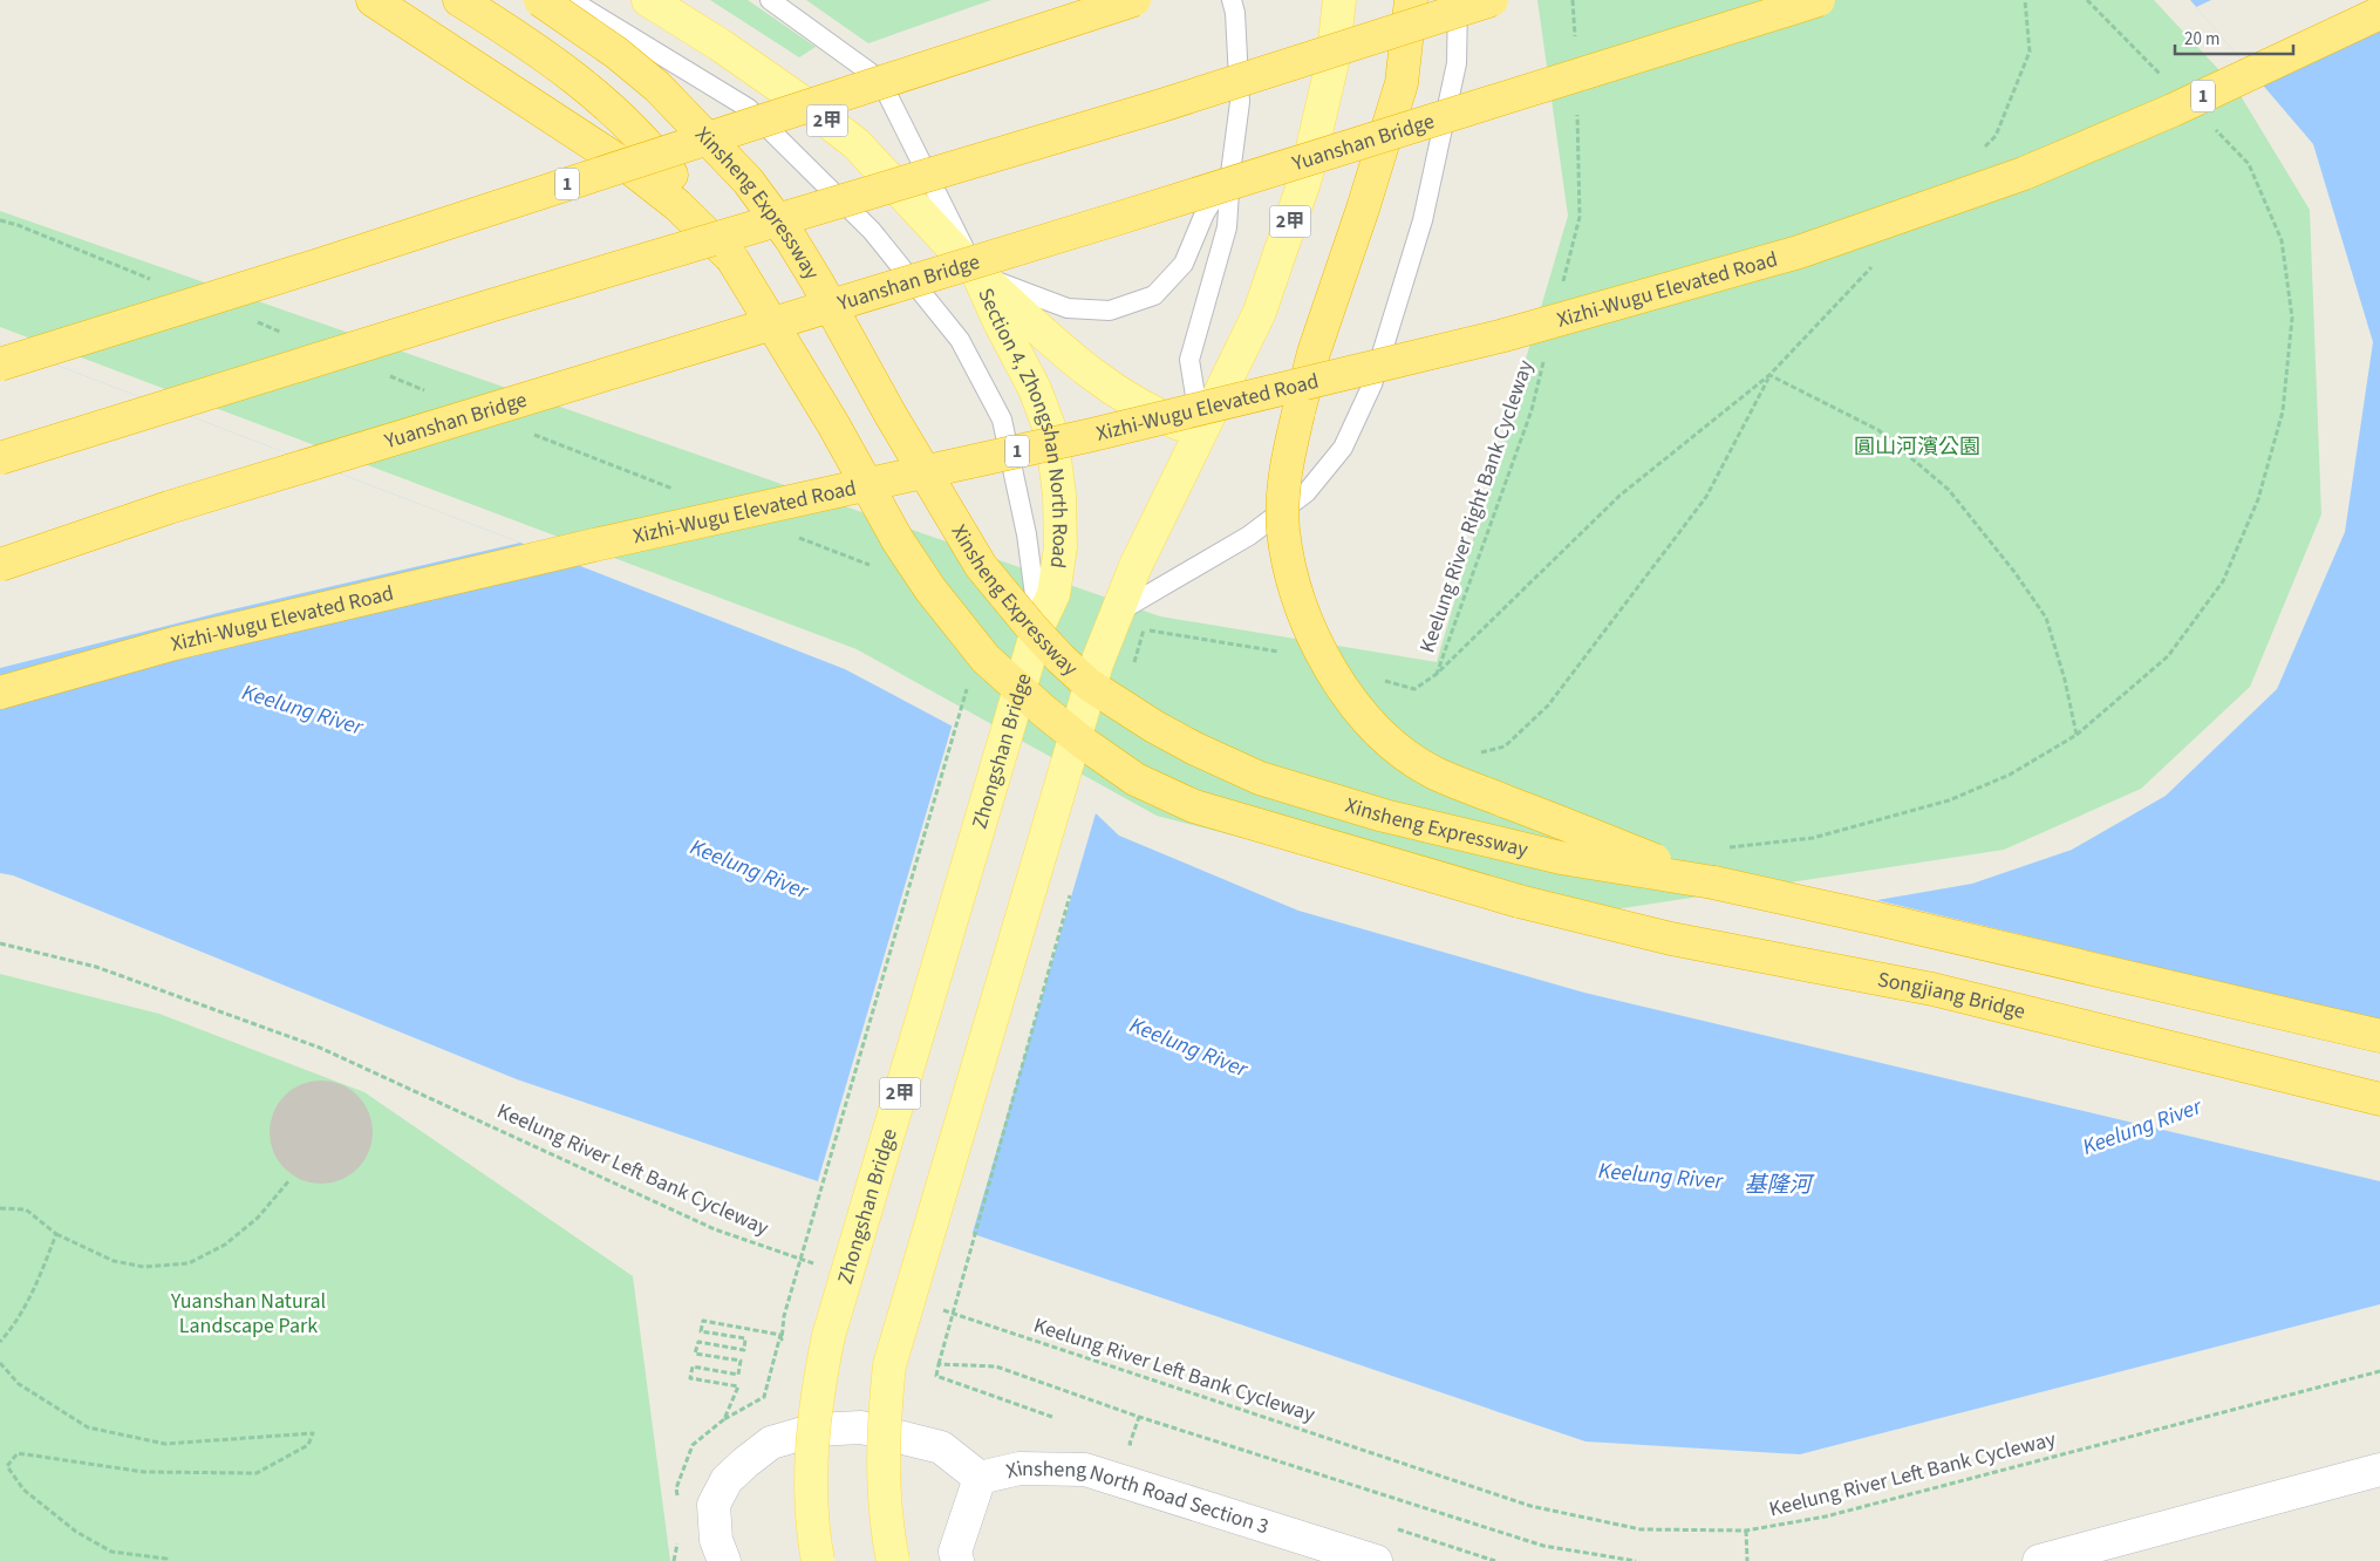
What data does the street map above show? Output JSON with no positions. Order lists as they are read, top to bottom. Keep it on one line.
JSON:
{"streets":{"highway":["1","Yuanshan Bridge","Xinsheng Expressway","Xizhi-Wugu Elevated Road","Songjiang Bridge"],"main road":["2甲","Section 4, Zhongshan North Road","Zhongshan Bridge"],"street":["Xinsheng North Road Section 3"],"path":["Keelung River Right Bank Cycleway","Keelung River Left Bank Cycleway"]},"crossings":[["Section 4, Zhongshan North Road","Zhongshan Bridge"]],"water":["Keelung River","基隆河"],"parks":["圓山河濱公園","Yuanshan Natural Landscape Park"],"scale_bar":"20 m"}
